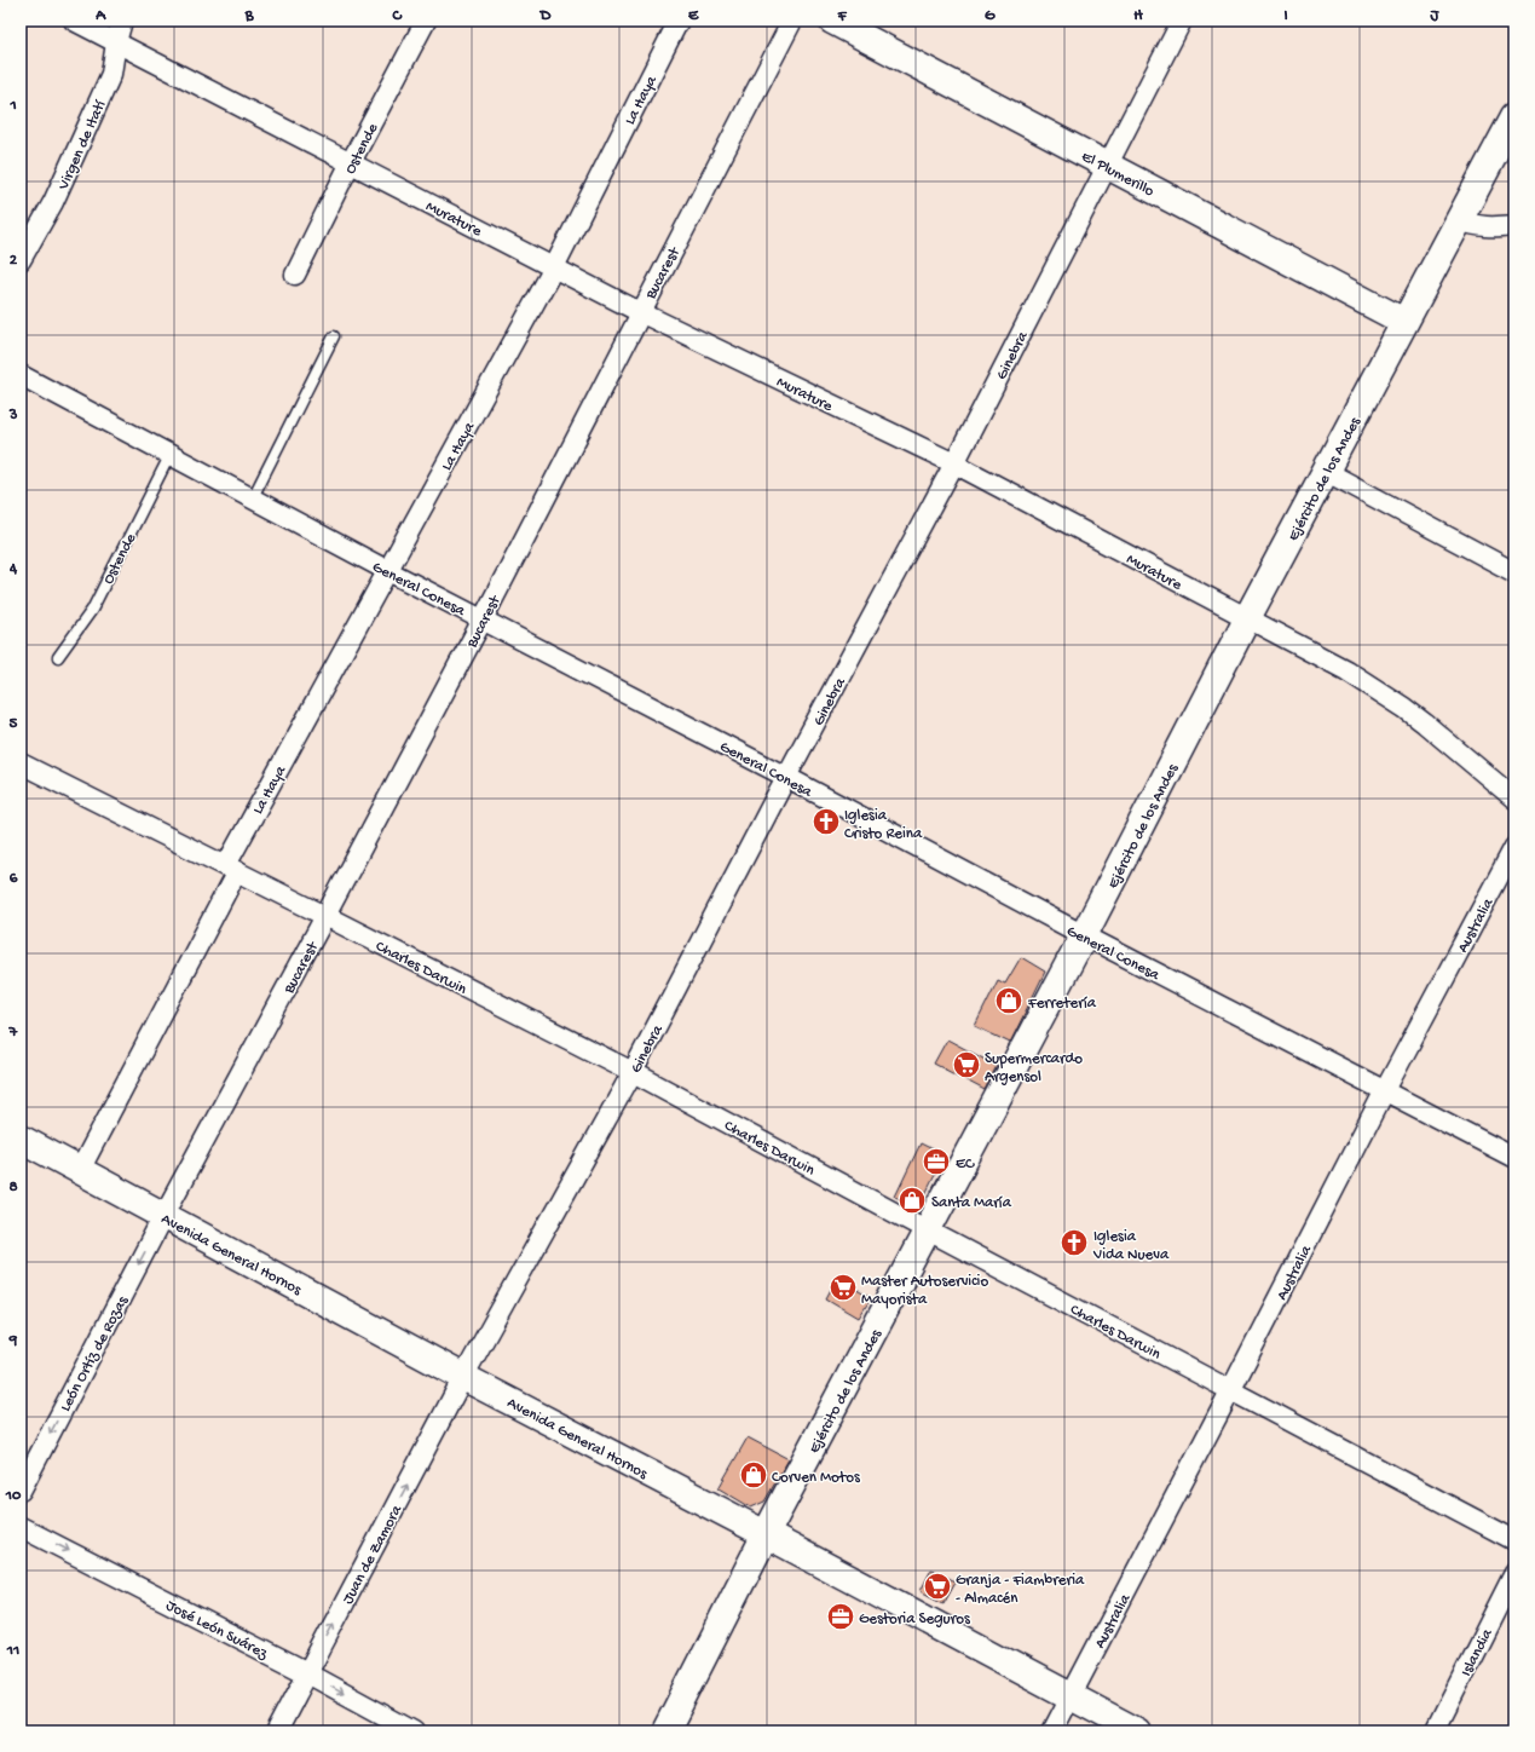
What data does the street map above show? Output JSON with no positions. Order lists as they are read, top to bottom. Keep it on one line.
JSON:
{"streets":{"main road":["El Plumerillo","Ejército de los Andes","Avenida General Hornos"],"street":["La Haya","Virgen de Itatí","Ostende","Murature","Bucarest","Ginebra","General Conesa","Australia","Charles Darwin","León Ortíz de Rozas","Juan de Zamora","José León Suárez","Islandia"]},"crossings":[["La Haya","Murature"],["La Haya","General Conesa"],["La Haya","Charles Darwin"],["La Haya","Avenida General Hornos"],["Virgen de Itatí","Murature"],["Ostende","Murature"],["Ostende","General Conesa"],["El Plumerillo","Ginebra"],["El Plumerillo","Ejército de los Andes"],["Murature","Bucarest"],["Murature","Ginebra"],["Murature","Ejército de los Andes"],["Bucarest","General Conesa"],["Bucarest","Charles Darwin"],["Bucarest","Avenida General Hornos"],["Bucarest","León Ortíz de Rozas"],["Ginebra","General Conesa"],["Ginebra","Charles Darwin"],["Ginebra","Avenida General Hornos"],["Ginebra","Juan de Zamora"],["Ejército de los Andes","General Conesa"],["Ejército de los Andes","Charles Darwin"],["Ejército de los Andes","Avenida General Hornos"],["General Conesa","Australia"],["Australia","Charles Darwin"],["Australia","Avenida General Hornos"],["Avenida General Hornos","León Ortíz de Rozas"],["Avenida General Hornos","Juan de Zamora"],["Juan de Zamora","José León Suárez"]],"one_way":["León Ortíz de Rozas","Juan de Zamora","José León Suárez"],"places":{"church":["Iglesia Cristo Reina","Iglesia Vida Nueva"],"shop":["Ferretería","Santa María","Corven Motos"],"supermarket":["Supermercardo Argensol","Master Autoservicio Mayorista","Granja - Fiambreria - Almacén"],"office":["EC","Gestoria Seguros"]},"grid":{"columns":["A","B","C","D","E","F","G","H","I","J"],"rows":["1","2","3","4","5","6","7","8","9","10","11"]}}
